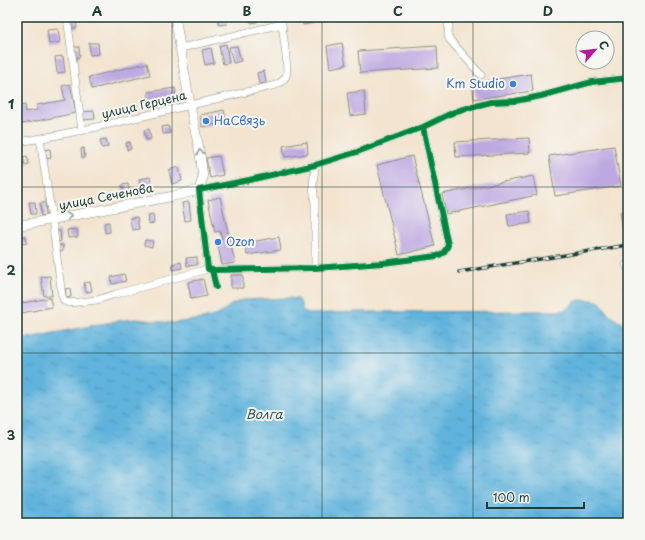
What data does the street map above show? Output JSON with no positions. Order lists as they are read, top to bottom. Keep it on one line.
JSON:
{"streets":{"main road":["улица Сеченова"],"street":["улица Герцена"]},"one_way":["улица Сеченова"],"water":["Волга"],"places":["Кm Studio","НаСвязь","Ozon"],"scale_bar":"100 m","north":"top right","grid":{"columns":["A","B","C","D"],"rows":["1","2","3"]}}
